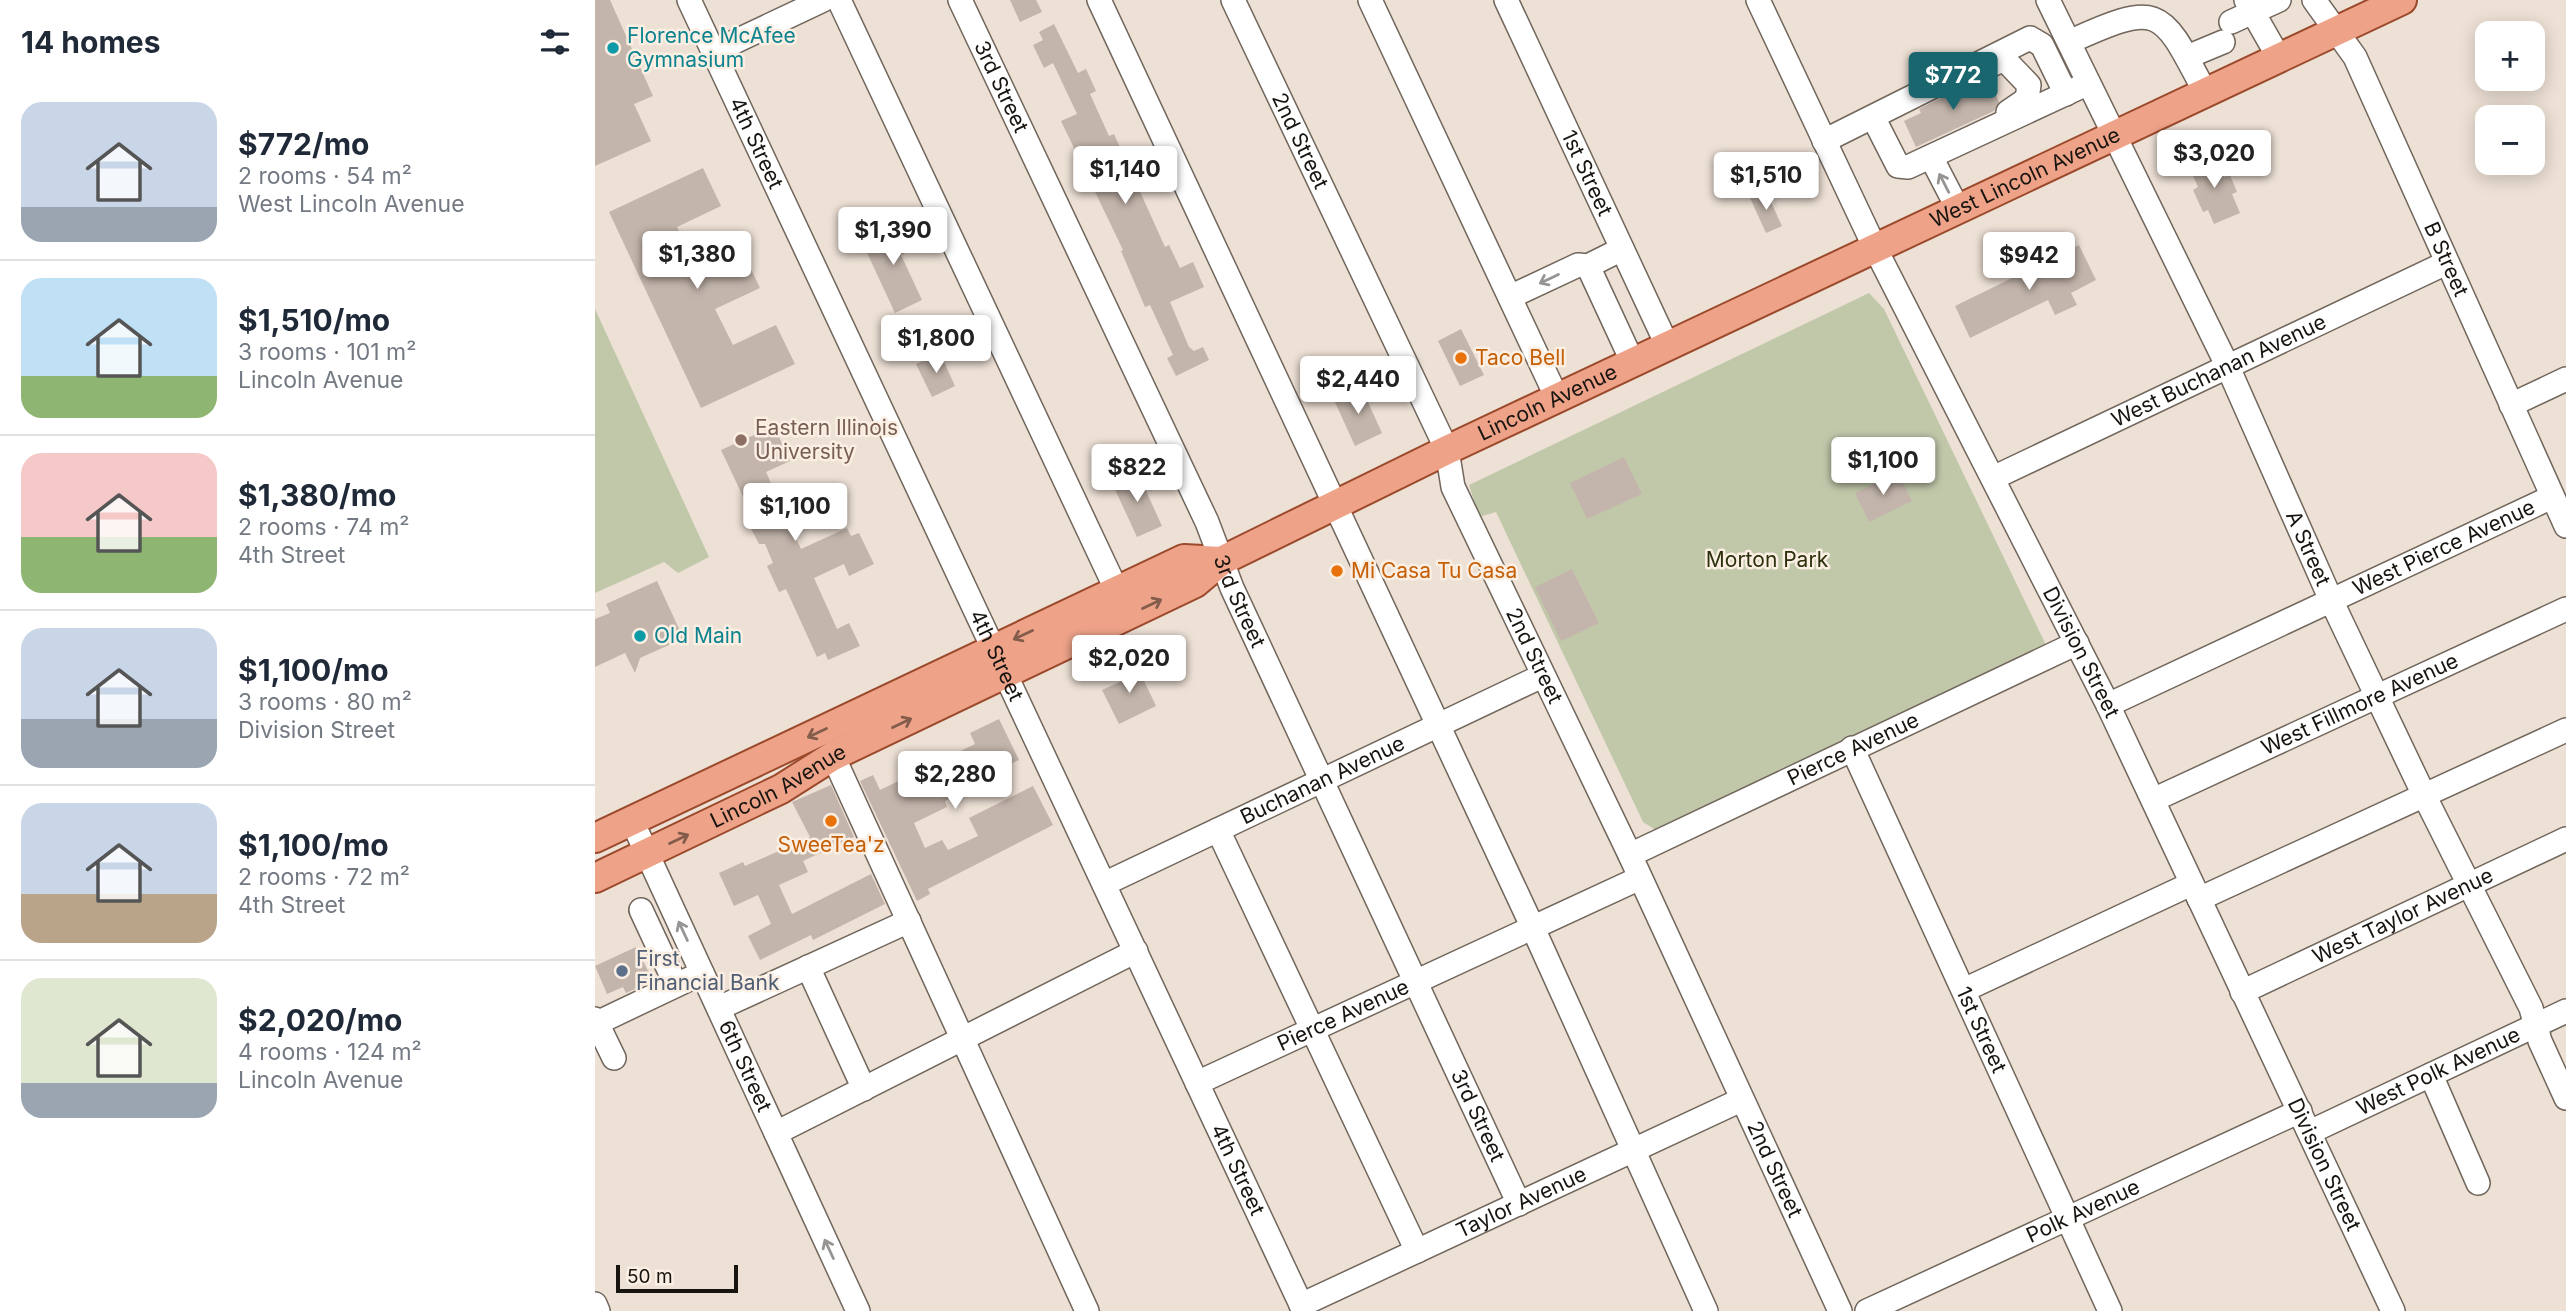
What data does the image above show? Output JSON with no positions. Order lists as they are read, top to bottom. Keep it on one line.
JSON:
{"streets":{"main road":["West Lincoln Avenue","Lincoln Avenue"],"street":["3rd Street","2nd Street","4th Street","1st Street","B Street","West Buchanan Avenue","West Pierce Avenue","A Street","Division Street","West Fillmore Avenue","Pierce Avenue","Buchanan Avenue","West Taylor Avenue","6th Street","West Polk Avenue","Taylor Avenue","Polk Avenue"]},"crossings":[["3rd Street","Lincoln Avenue"],["3rd Street","Pierce Avenue"],["3rd Street","Buchanan Avenue"],["3rd Street","Taylor Avenue"],["2nd Street","Lincoln Avenue"],["2nd Street","Pierce Avenue"],["2nd Street","Buchanan Avenue"],["2nd Street","Taylor Avenue"],["4th Street","Lincoln Avenue"],["4th Street","Pierce Avenue"],["4th Street","Buchanan Avenue"],["4th Street","Taylor Avenue"],["1st Street","Lincoln Avenue"],["1st Street","Pierce Avenue"],["1st Street","Polk Avenue"],["West Lincoln Avenue","B Street"],["West Lincoln Avenue","Lincoln Avenue"],["West Lincoln Avenue","A Street"],["West Lincoln Avenue","Division Street"],["B Street","West Buchanan Avenue"],["B Street","West Pierce Avenue"],["West Buchanan Avenue","A Street"],["West Buchanan Avenue","Division Street"],["Lincoln Avenue","Division Street"],["Lincoln Avenue","6th Street"],["West Pierce Avenue","A Street"],["West Pierce Avenue","Division Street"],["A Street","West Fillmore Avenue"],["A Street","West Taylor Avenue"],["A Street","West Polk Avenue"],["Division Street","West Fillmore Avenue"],["Division Street","Pierce Avenue"],["Division Street","West Taylor Avenue"],["Division Street","West Polk Avenue"],["Division Street","Polk Avenue"]],"one_way":["6th Street"],"parks":["Morton Park"],"places":["Florence McAfee Gymnasium","Taco Bell","Eastern Illinois University","Mi Casa Tu Casa","Old Main","SweeTea'z","First Financial Bank"],"scale_bar":"50 m","page":{"heading":"14 homes","map_buttons":["+","−"],"price":["$772","$3,020","$1,140","$1,510","$1,390","$1,380","$942","$1,800","$2,440","$1,100","$822","$1,100","$2,020","$2,280"],"list":[{"name":"$772/mo","note":"2 rooms · 54 m² · West Lincoln Avenue"},{"name":"$1,510/mo","note":"3 rooms · 101 m² · Lincoln Avenue"},{"name":"$1,380/mo","note":"2 rooms · 74 m² · 4th Street"},{"name":"$1,100/mo","note":"3 rooms · 80 m² · Division Street"},{"name":"$1,100/mo","note":"2 rooms · 72 m² · 4th Street"},{"name":"$2,020/mo","note":"4 rooms · 124 m² · Lincoln Avenue"}],"scale":"50 m"}}
